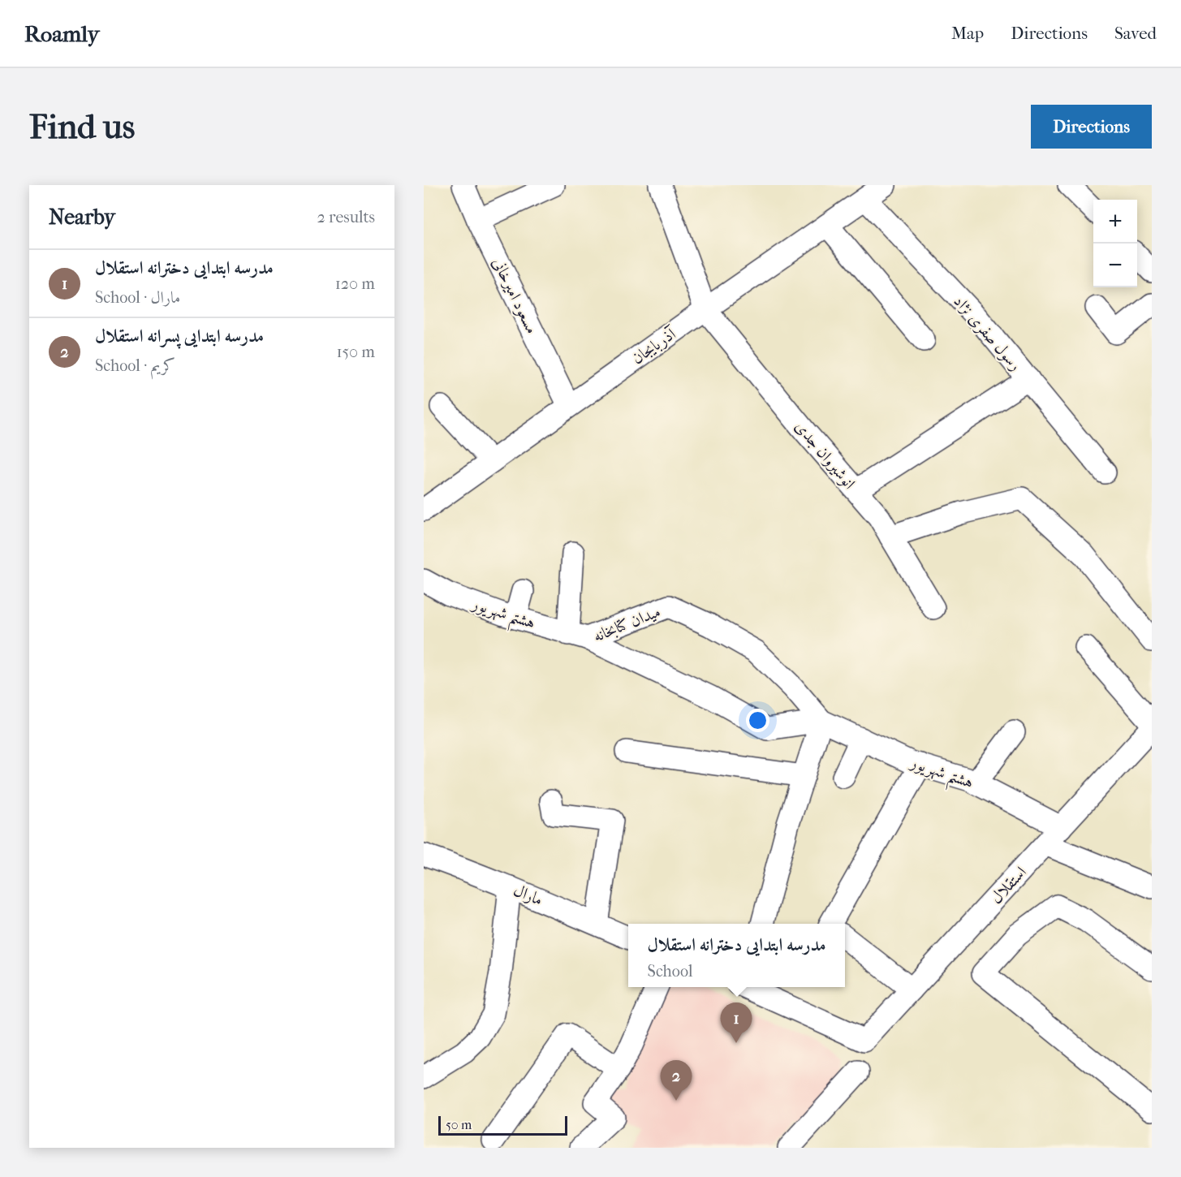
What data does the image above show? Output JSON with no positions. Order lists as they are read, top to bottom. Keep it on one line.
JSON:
{"streets":{"street":["مسعود امیرخانی","رسول صفری نژاد","آذربایجان","انوشیروان جدی","هشتم شهریور","میدان کتابخانه","استقلال","مارال"]},"crossings":[["مسعود امیرخانی","آذربایجان"],["رسول صفری نژاد","آذربایجان"],["آذربایجان","انوشیروان جدی"],["هشتم شهریور","میدان کتابخانه"],["هشتم شهریور","استقلال"]],"scale_bar":"50 m","page":{"header":"Roamly","nav":["Map","Directions","Saved"],"buttons":"Directions","title":"Find us","heading":["Nearby","2 results"],"map_buttons":["+","−"],"list":[{"mark":"1","name":"مدرسه ابتدایی دخترانه استقلال","note":"School · مارال","value":"120 m"},{"mark":"2","name":"مدرسه ابتدایی پسرانه استقلال","note":"School · کریم","value":"150 m"}],"popup":["مدرسه ابتدایی دخترانه استقلال","School"],"pins":["1","2"],"scale":"50 m"}}
